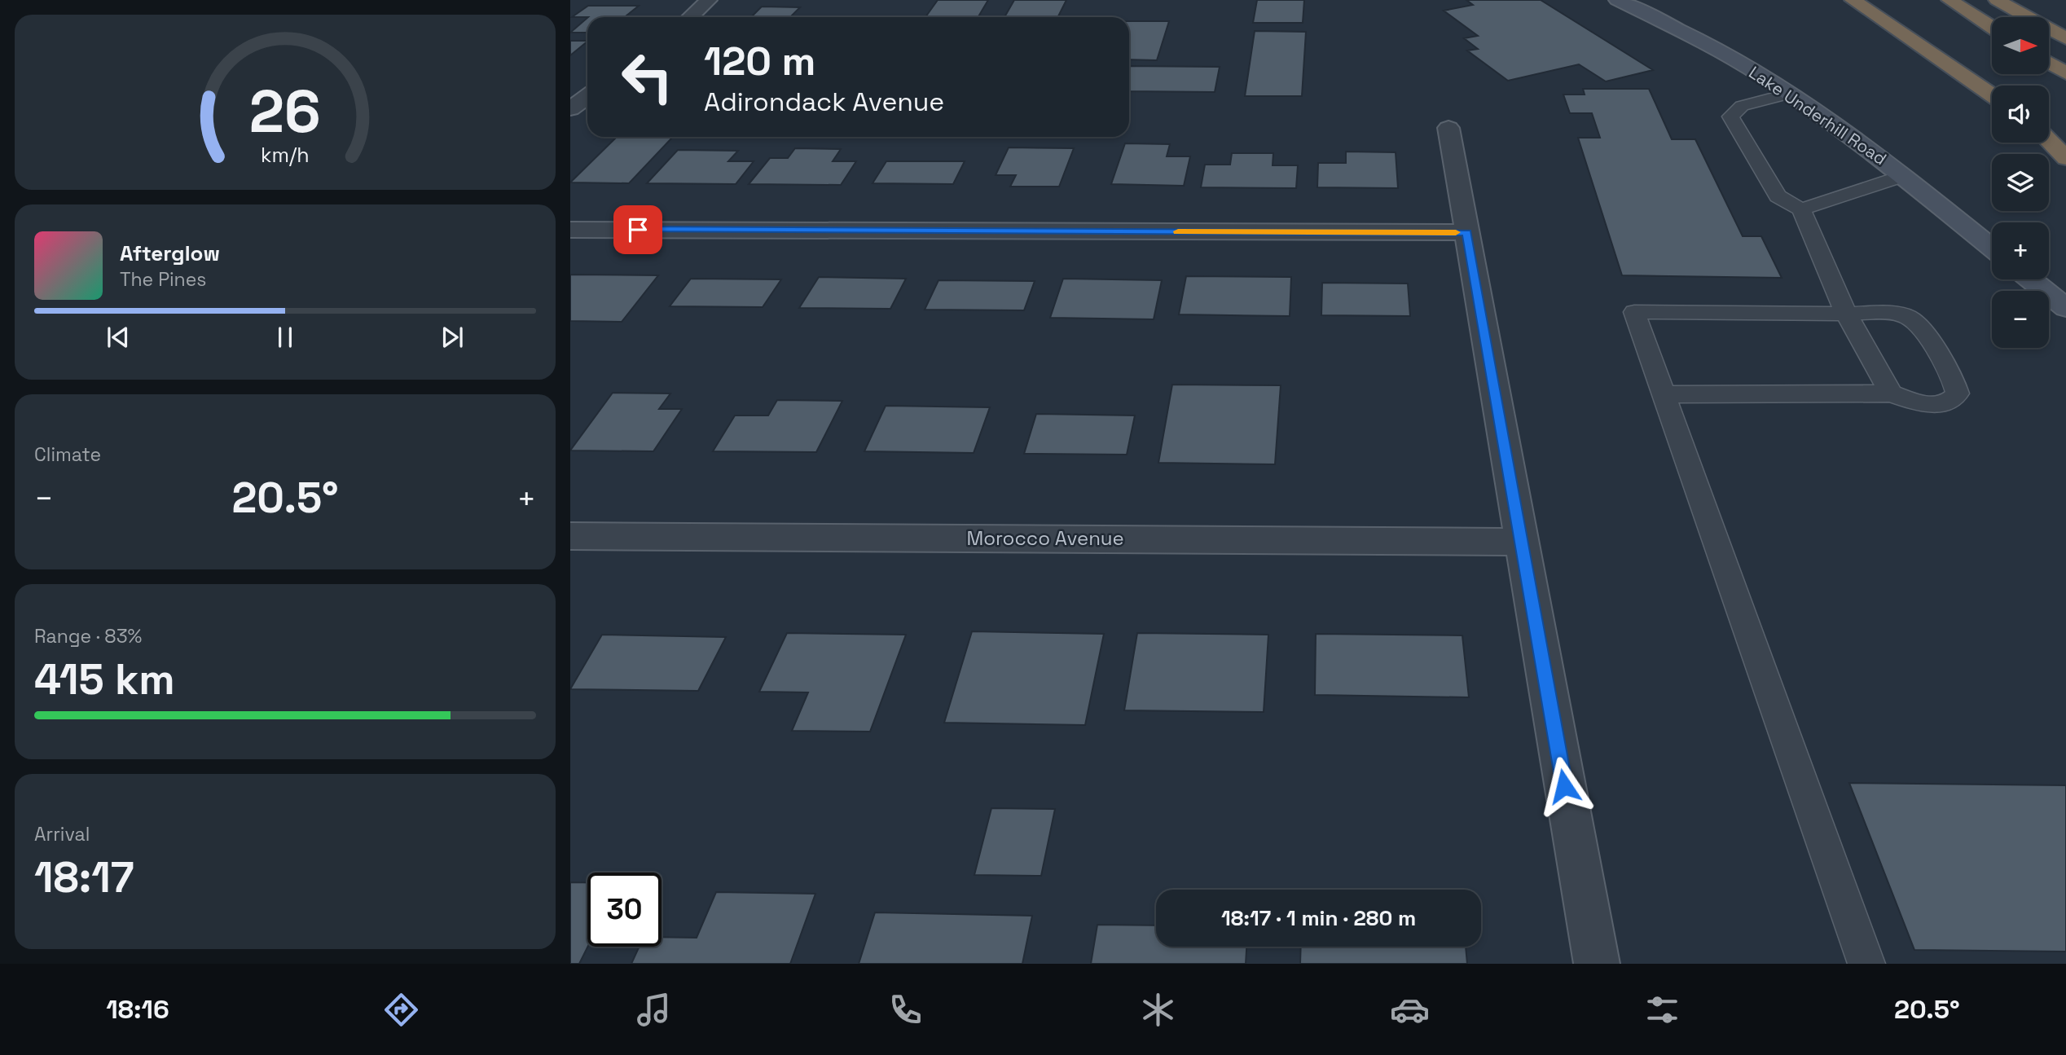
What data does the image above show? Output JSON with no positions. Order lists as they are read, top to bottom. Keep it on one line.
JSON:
{"streets":{"main road":["Lake Underhill Road"],"street":["Morocco Avenue"]},"north":"right","page":{"map_buttons":["+","−"],"turn":["120 m","Adirondack Avenue"],"song":["Afterglow","The Pines"],"tile":["Climate",["Range · 83%","415 km"],["Arrival","18:17"]],"heat":["−","20.5°","+"],"limit":"30","trip":"18:17 · 1 min · 280 m","tabs":["18:16","20.5°"],"gauge":["26","km/h"]}}
